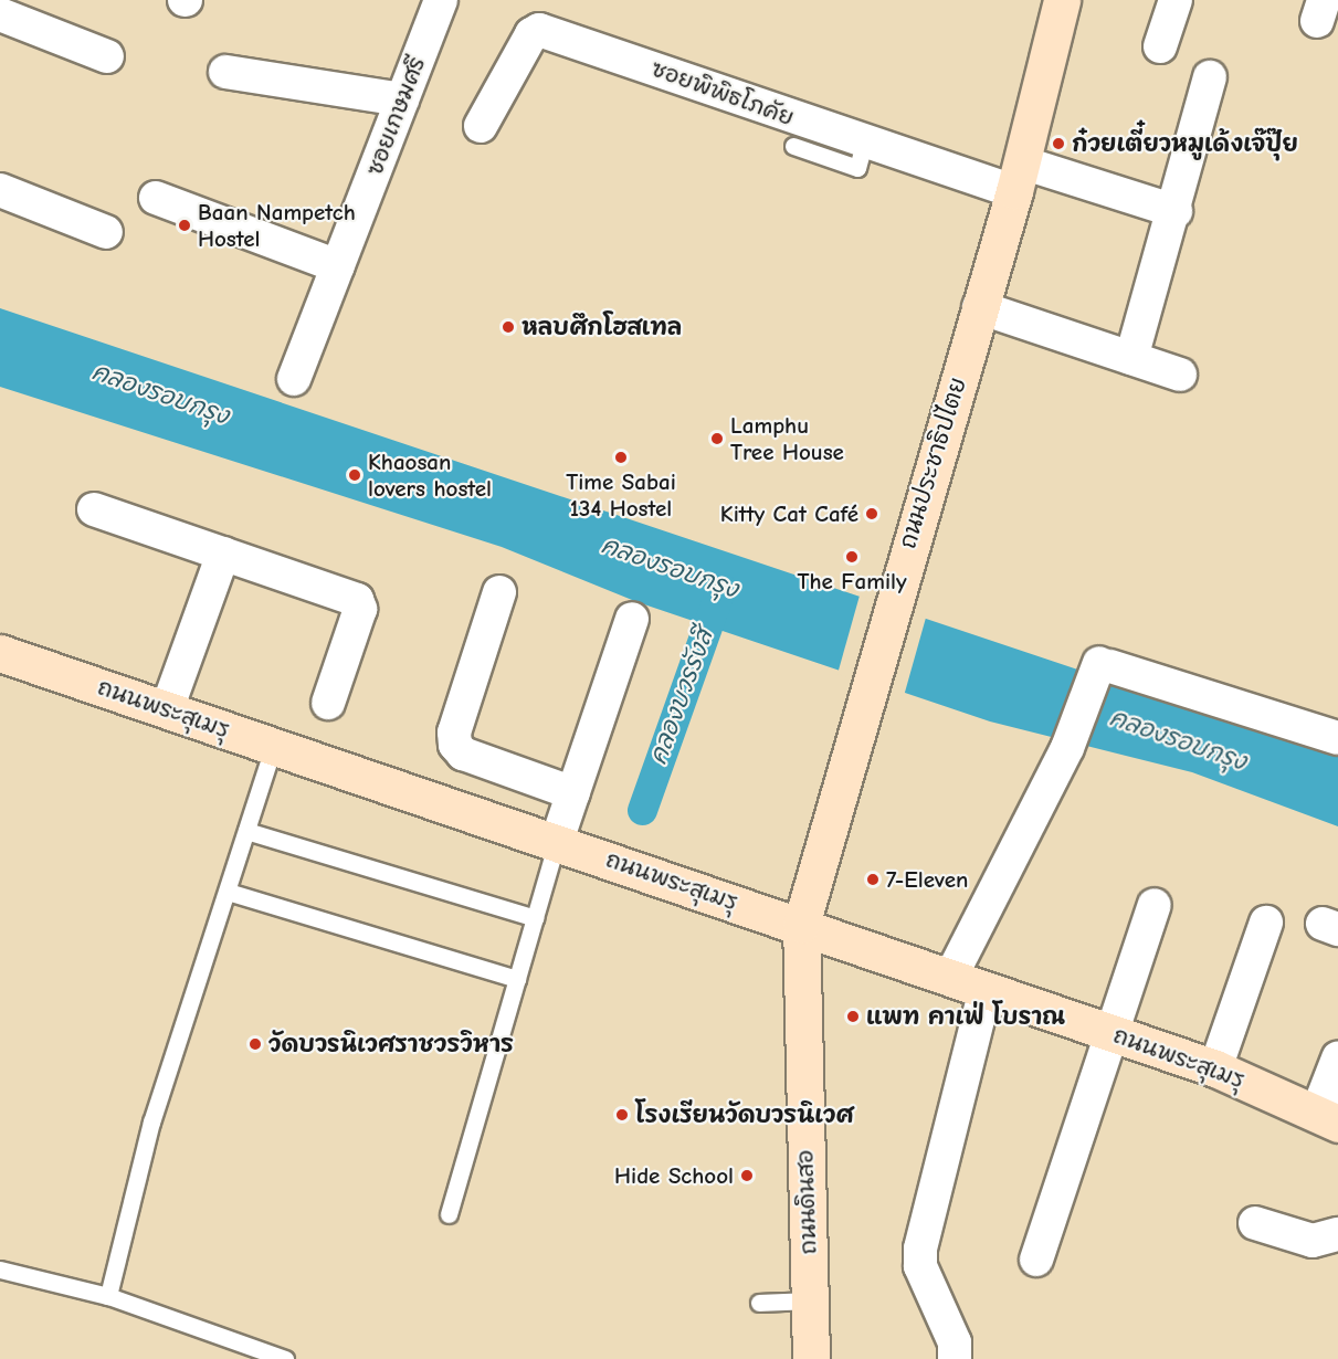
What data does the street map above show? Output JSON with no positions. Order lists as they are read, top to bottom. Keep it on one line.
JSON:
{"streets":{"main road":["ถนนประชาธิปไตย","ถนนพระสุเมรุ","ถนนดินสอ"],"street":["ซอยพิพิธโภคัย","ซอยเกษมศรี"]},"crossings":[["ซอยพิพิธโภคัย","ถนนประชาธิปไตย"],["ถนนประชาธิปไตย","ถนนพระสุเมรุ"],["ถนนประชาธิปไตย","ถนนดินสอ"],["ถนนพระสุเมรุ","ถนนดินสอ"]],"water":["คลองรอบกรุง","คลองบวรรังสี"],"places":["ก๋วยเตี๋ยวหมูเด้งเจ๊ปุ๊ย","Baan Nampetch Hostel","หลบศึกโฮสเทล","Lamphu Tree House","Time Sabai 134 Hostel","Khaosan lovers hostel","Kitty Cat Café","The Family","7-Eleven","แพท คาเฟ่ โบราณ","วัดบวรนิเวศราชวรวิหาร","โรงเรียนวัดบวรนิเวศ","Hide School"]}
